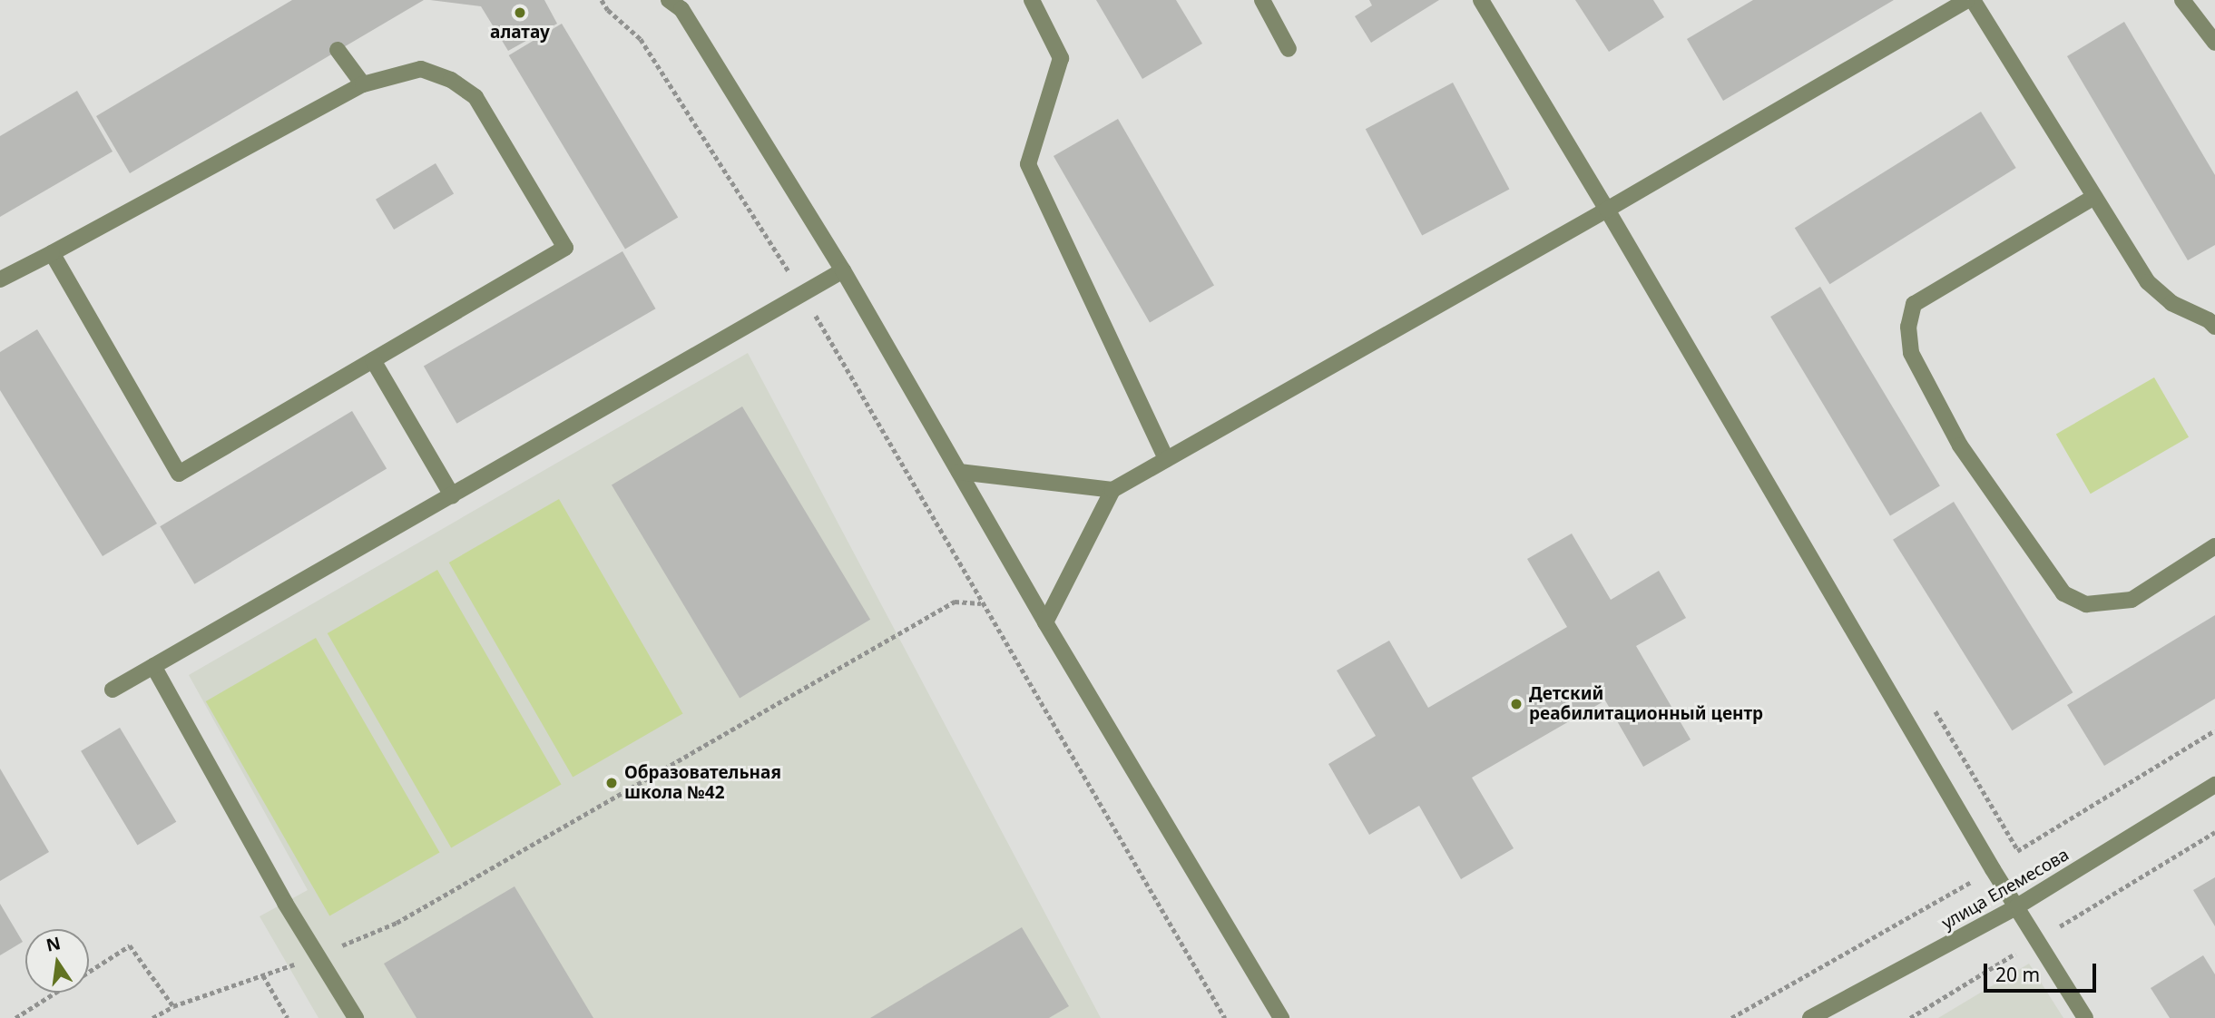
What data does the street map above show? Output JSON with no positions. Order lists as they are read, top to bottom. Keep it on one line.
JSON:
{"streets":{"street":["улица Елемесова"]},"places":["алатау","Детский реабилитационный центр","Образовательная школа №42"],"scale_bar":"20 m","north":"top"}
